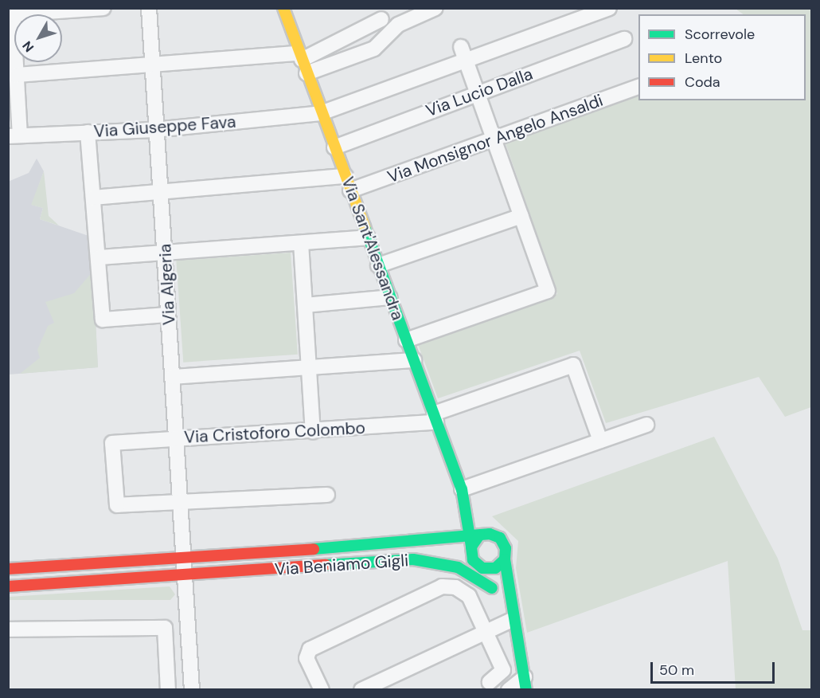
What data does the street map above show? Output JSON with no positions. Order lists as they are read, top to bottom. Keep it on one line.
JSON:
{"streets":{"street":["Via Lucio Dalla","Via Giuseppe Fava","Via Monsignor Angelo Ansaldi","Via Sant'Alessandra","Via Algeria","Via Cristoforo Colombo","Via Beniamo Gigli"]},"crossings":[["Via Lucio Dalla","Via Sant'Alessandra"],["Via Giuseppe Fava","Via Sant'Alessandra"],["Via Giuseppe Fava","Via Algeria"],["Via Monsignor Angelo Ansaldi","Via Sant'Alessandra"],["Via Sant'Alessandra","Via Cristoforo Colombo"],["Via Algeria","Via Cristoforo Colombo"],["Via Algeria","Via Beniamo Gigli"]],"legend":["Scorrevole","Lento","Coda"],"scale_bar":"50 m","north":"bottom left"}
